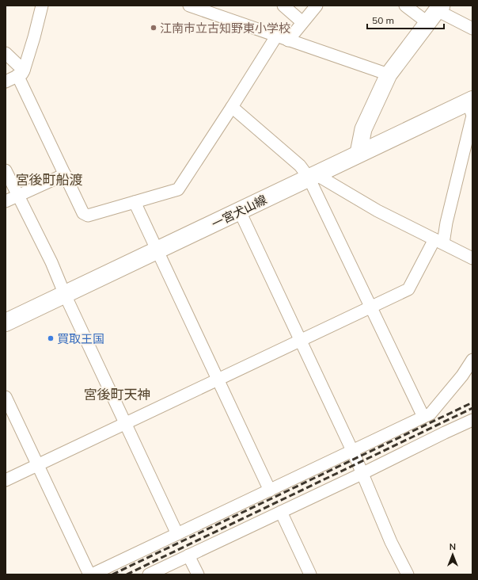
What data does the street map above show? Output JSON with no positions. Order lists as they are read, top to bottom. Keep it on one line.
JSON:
{"streets":{"main road":["一宮犬山線"]},"districts":["宮後町船渡","宮後町天神"],"places":["江南市立古知野東小学校","買取王国"],"scale_bar":"50 m","north":"top"}
